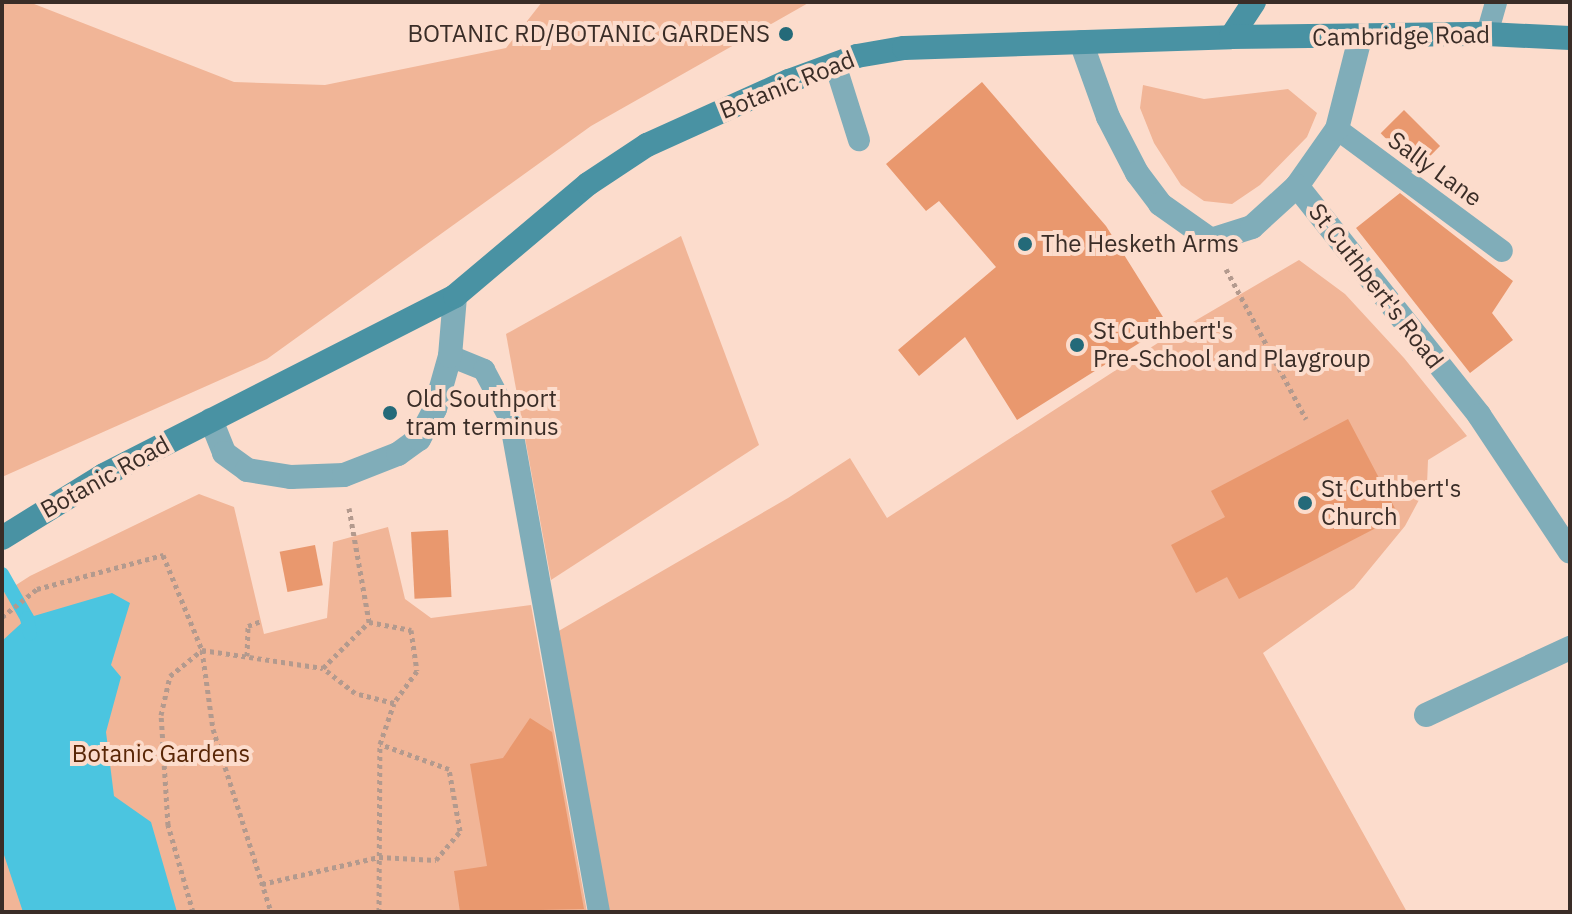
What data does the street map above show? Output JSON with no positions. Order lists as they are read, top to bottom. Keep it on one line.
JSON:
{"streets":{"main road":["Cambridge Road","Botanic Road"],"street":["St Cuthbert's Road"],"lane":["Sally Lane"]},"crossings":[["Cambridge Road","Botanic Road"]],"parks":["Botanic Gardens"],"places":["BOTANIC RD/BOTANIC GARDENS","The Hesketh Arms","St Cuthbert's Pre-School and Playgroup","Old Southport tram terminus","St Cuthbert's Church"]}
